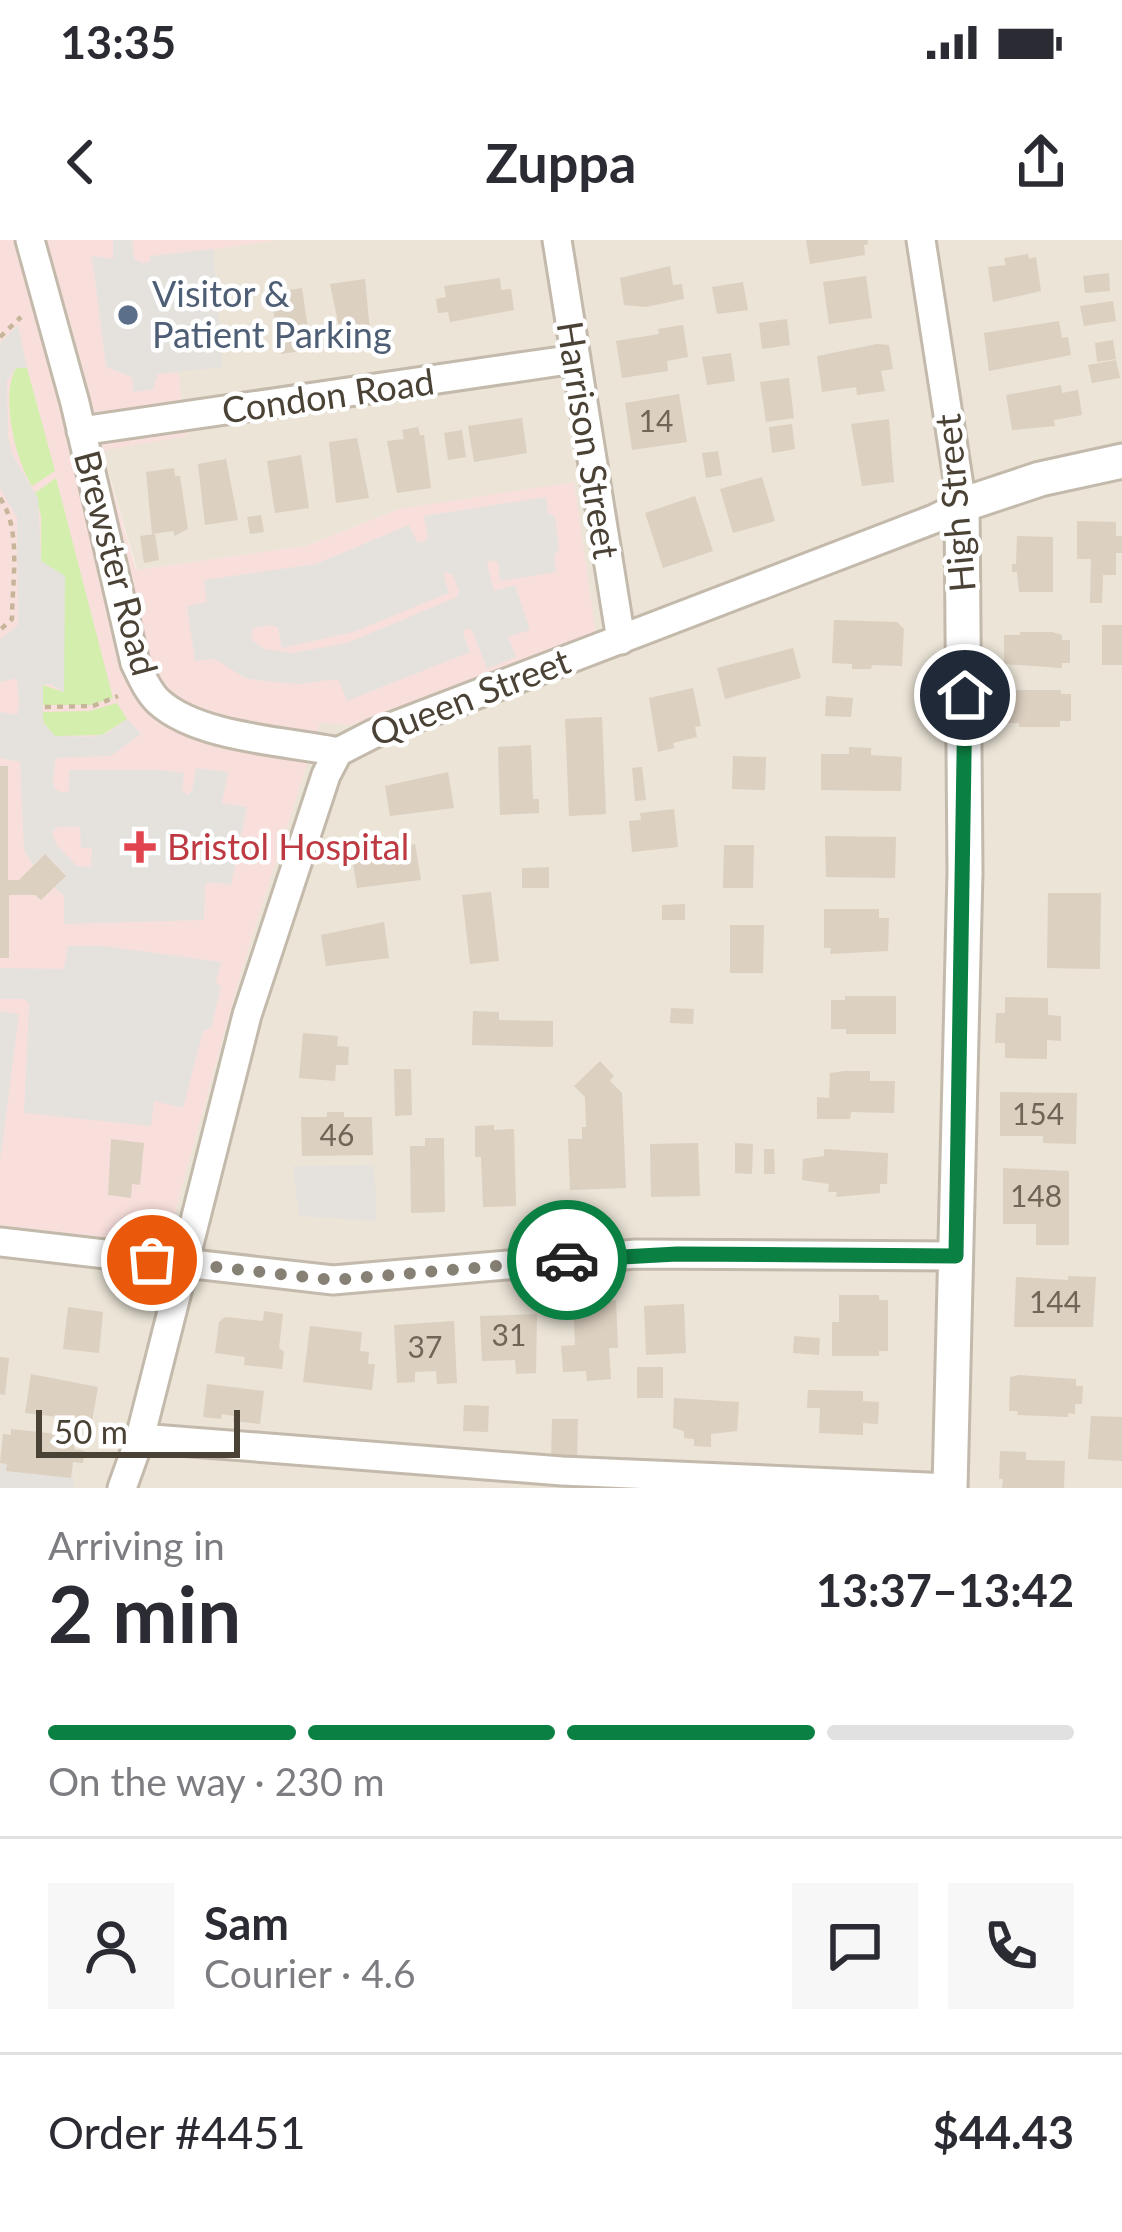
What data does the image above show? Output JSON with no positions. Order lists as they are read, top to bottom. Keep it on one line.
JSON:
{"streets":{"street":["Condon Road","Harrison Street","High Street","Brewster Road","Queen Street"]},"crossings":[["Condon Road","Harrison Street"],["Condon Road","Brewster Road"],["Harrison Street","Queen Street"],["High Street","Queen Street"],["Brewster Road","Queen Street"]],"places":{"other":["Visitor & Patient Parking"],"health":["Bristol Hospital"]},"house_numbers":["14","154","46","148","144","31","37"],"scale_bar":"50 m","page":{"status":"13:35","header":"Zuppa","scale":"50 m","heading":["2 min","Arriving in","13:37–13:42"],"panel":["Sam","Courier · 4.6","Order #4451","$44.43"],"bar":"On the way · 230 m"}}
